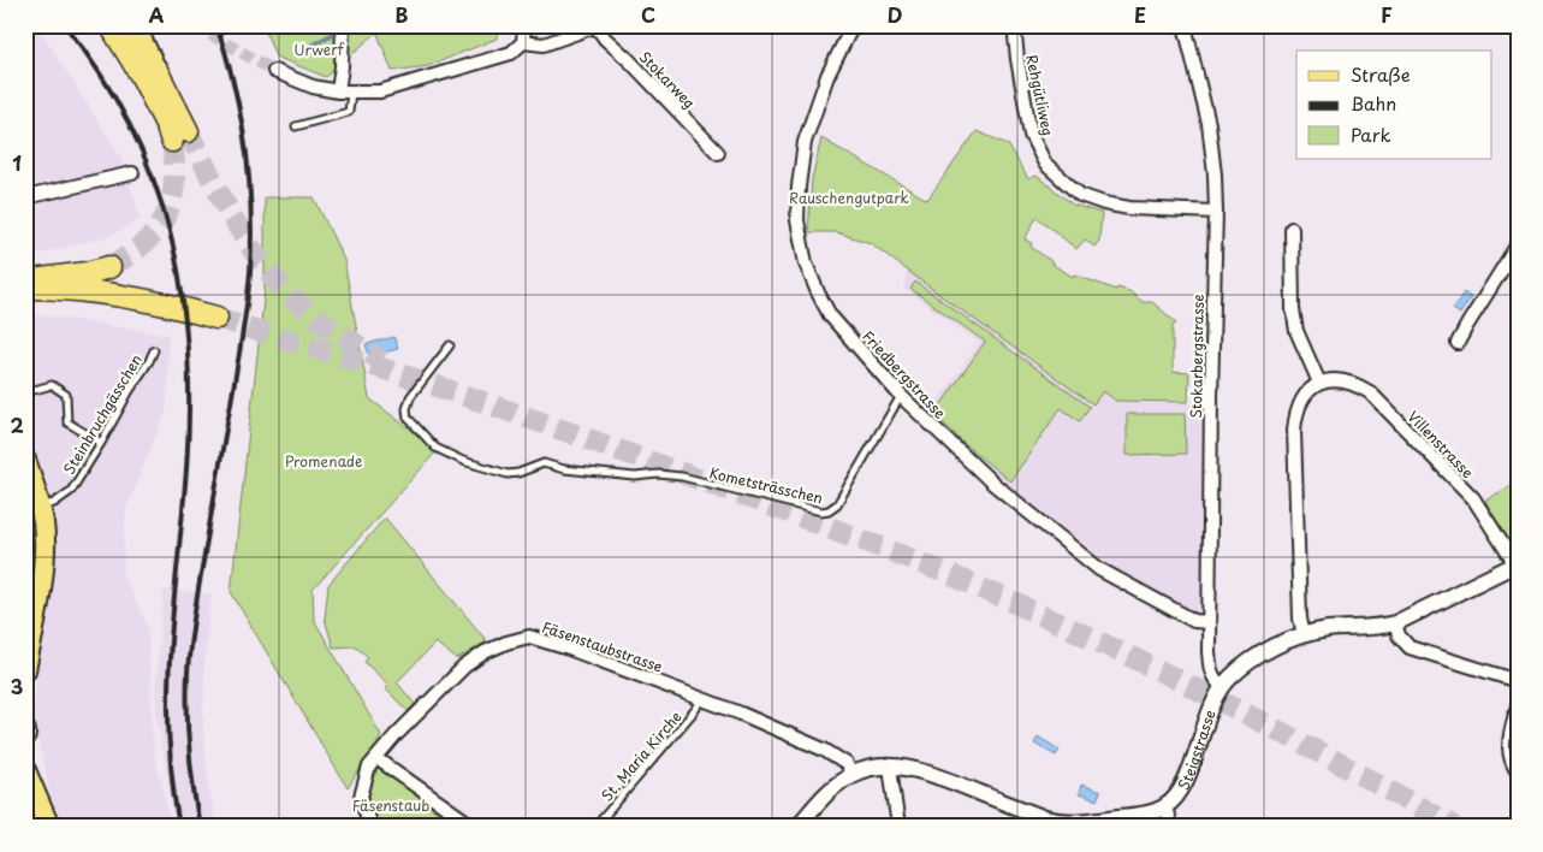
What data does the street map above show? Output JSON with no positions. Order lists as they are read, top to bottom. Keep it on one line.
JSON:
{"streets":{"street":["Stokarweg","Rehgütliweg","Stokarbergstrasse","Friedbergstrasse","Villenstrasse","Fäsenstaubstrasse","Steigstrasse"],"lane":["Steinbruchgässchen","Kometsträsschen","St. Maria Kirche"]},"crossings":[["Rehgütliweg","Stokarbergstrasse"],["Stokarbergstrasse","Friedbergstrasse"],["Stokarbergstrasse","Steigstrasse"],["Friedbergstrasse","Kometsträsschen"],["Villenstrasse","Steigstrasse"],["Fäsenstaubstrasse","Steigstrasse"],["Fäsenstaubstrasse","St. Maria Kirche"]],"parks":["Urwerf","Rauschengutpark","Promenade","Fäsenstaub"],"legend":["Straße","Bahn","Park"],"grid":{"columns":["A","B","C","D","E","F"],"rows":["1","2","3"]}}
